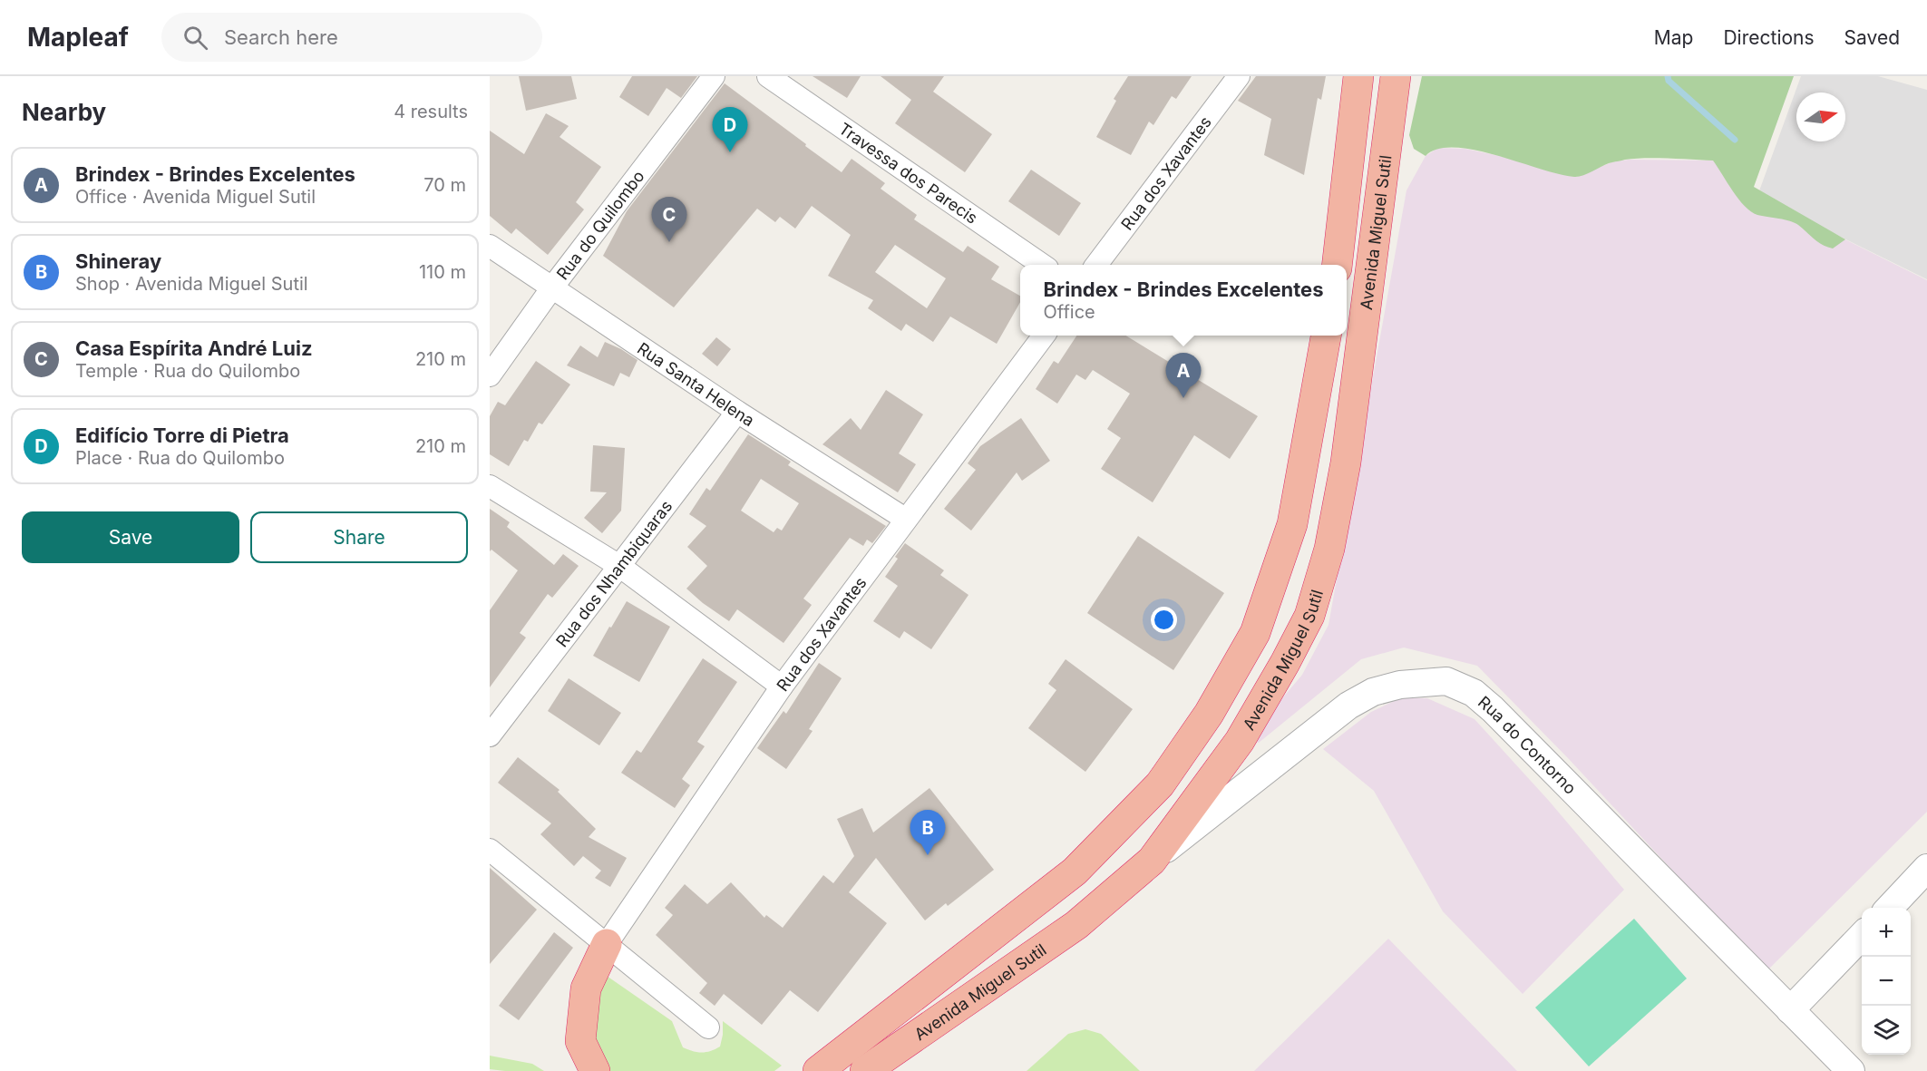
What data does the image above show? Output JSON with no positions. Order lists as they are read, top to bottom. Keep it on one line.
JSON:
{"streets":{"highway":["Avenida Miguel Sutil"],"street":["Rua dos Xavantes","Travessa dos Parecis","Rua do Quilombo","Rua Santa Helena","Rua dos Nhambiquaras","Rua do Contorno"]},"crossings":[["Rua dos Xavantes","Rua Santa Helena"],["Rua do Quilombo","Rua Santa Helena"],["Avenida Miguel Sutil","Rua do Contorno"],["Rua Santa Helena","Rua dos Nhambiquaras"]],"north":"right","page":{"header":"Mapleaf","search":"Search here","nav":["Map","Directions","Saved"],"heading":["Nearby","4 results"],"pins":["D","C","A","B"],"list":[{"mark":"A","name":"Brindex - Brindes Excelentes","note":"Office · Avenida Miguel Sutil","value":"70 m"},{"mark":"B","name":"Shineray","note":"Shop · Avenida Miguel Sutil","value":"110 m"},{"mark":"C","name":"Casa Espírita André Luiz","note":"Temple · Rua do Quilombo","value":"210 m"},{"mark":"D","name":"Edifício Torre di Pietra","note":"Place · Rua do Quilombo","value":"210 m"}],"popup":["Brindex - Brindes Excelentes","Office"],"buttons":["Save","Share"],"map_buttons":["+","−"]}}
